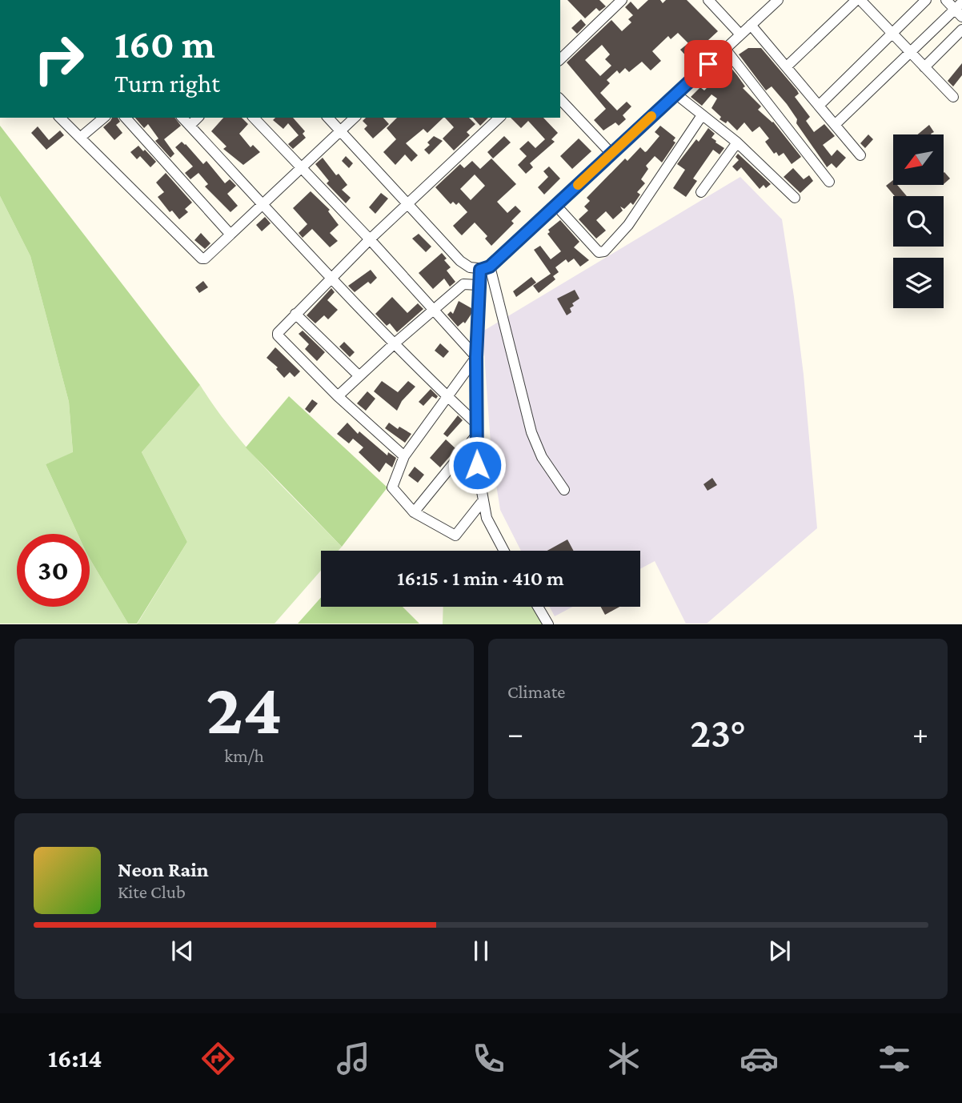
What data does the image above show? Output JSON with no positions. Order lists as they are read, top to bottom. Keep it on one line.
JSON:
{"north":"bottom left","page":{"turn":["160 m","Turn right"],"limit":"30","trip":"16:15 · 1 min · 410 m","tile":[["24","km/h"],"Climate"],"heat":["−","23°","+"],"song":["Neon Rain","Kite Club"],"tabs":"16:14"}}
